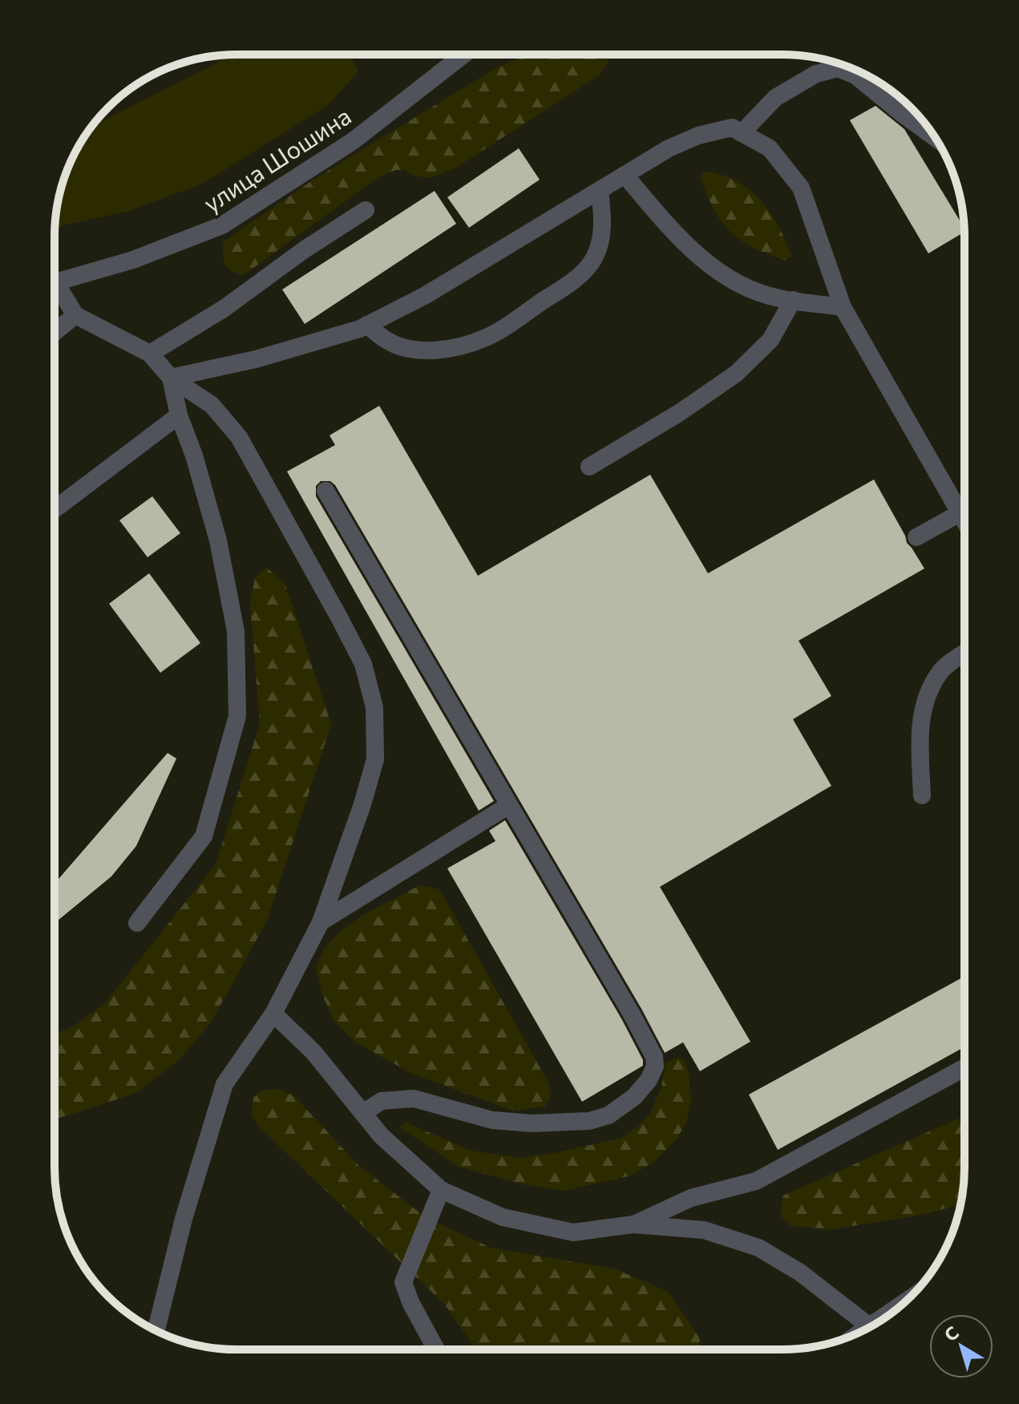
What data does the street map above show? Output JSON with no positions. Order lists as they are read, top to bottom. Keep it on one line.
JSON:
{"streets":{"street":["улица Шошина"]},"north":"top left"}
